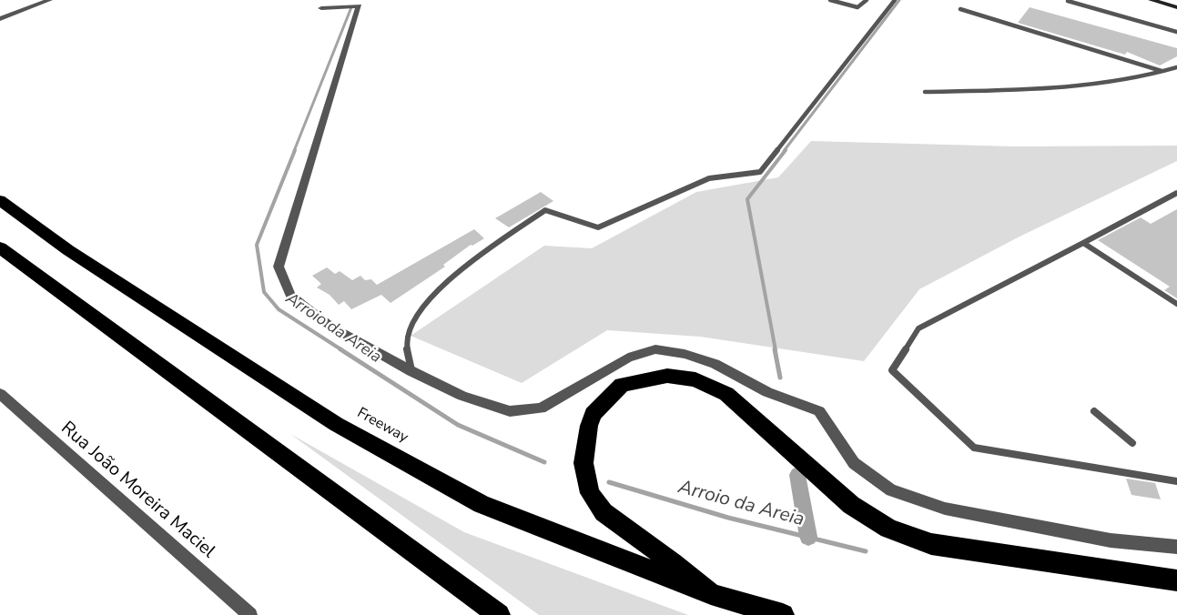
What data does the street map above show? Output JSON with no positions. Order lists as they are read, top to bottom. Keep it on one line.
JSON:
{"streets":{"highway":["Freeway"],"street":["Rua João Moreira Maciel"]},"water":["Arroio da Areia"]}
